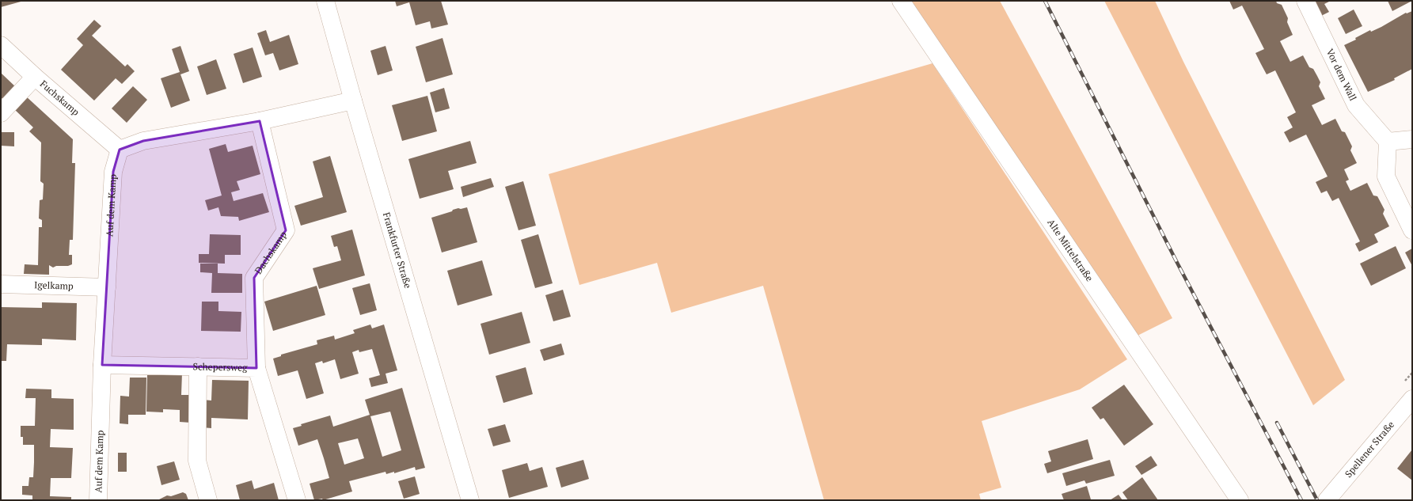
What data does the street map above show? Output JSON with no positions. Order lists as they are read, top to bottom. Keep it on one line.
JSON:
{"streets":{"street":["Vor dem Wall","Fuchskamp","Auf dem Kamp","Alte Mittelstraße","Frankfurter Straße","Dachskamp","Igelkamp","Schepersweg","Spellener Straße"]},"crossings":[["Fuchskamp","Auf dem Kamp"],["Auf dem Kamp","Igelkamp"],["Auf dem Kamp","Schepersweg"],["Dachskamp","Schepersweg"]]}
